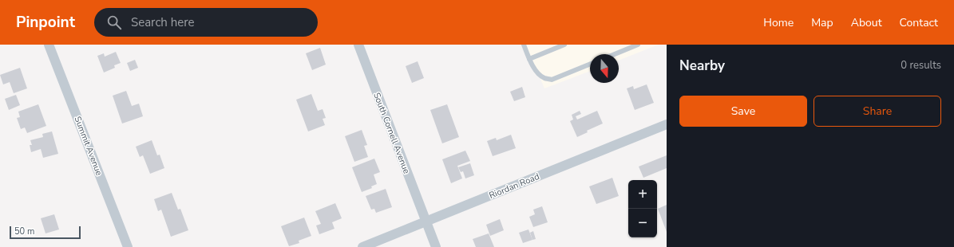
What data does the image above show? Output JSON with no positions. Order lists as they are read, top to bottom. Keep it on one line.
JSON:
{"streets":{"street":["South Cornell Avenue","Summit Avenue","Riordan Road"]},"crossings":[["South Cornell Avenue","Riordan Road"]],"scale_bar":"50 m","north":"bottom","page":{"header":"Pinpoint","search":"Search here","nav":["Home","Map","About","Contact"],"heading":["Nearby","0 results"],"buttons":["Save","Share"],"map_buttons":["+","−"],"scale":"50 m"}}
